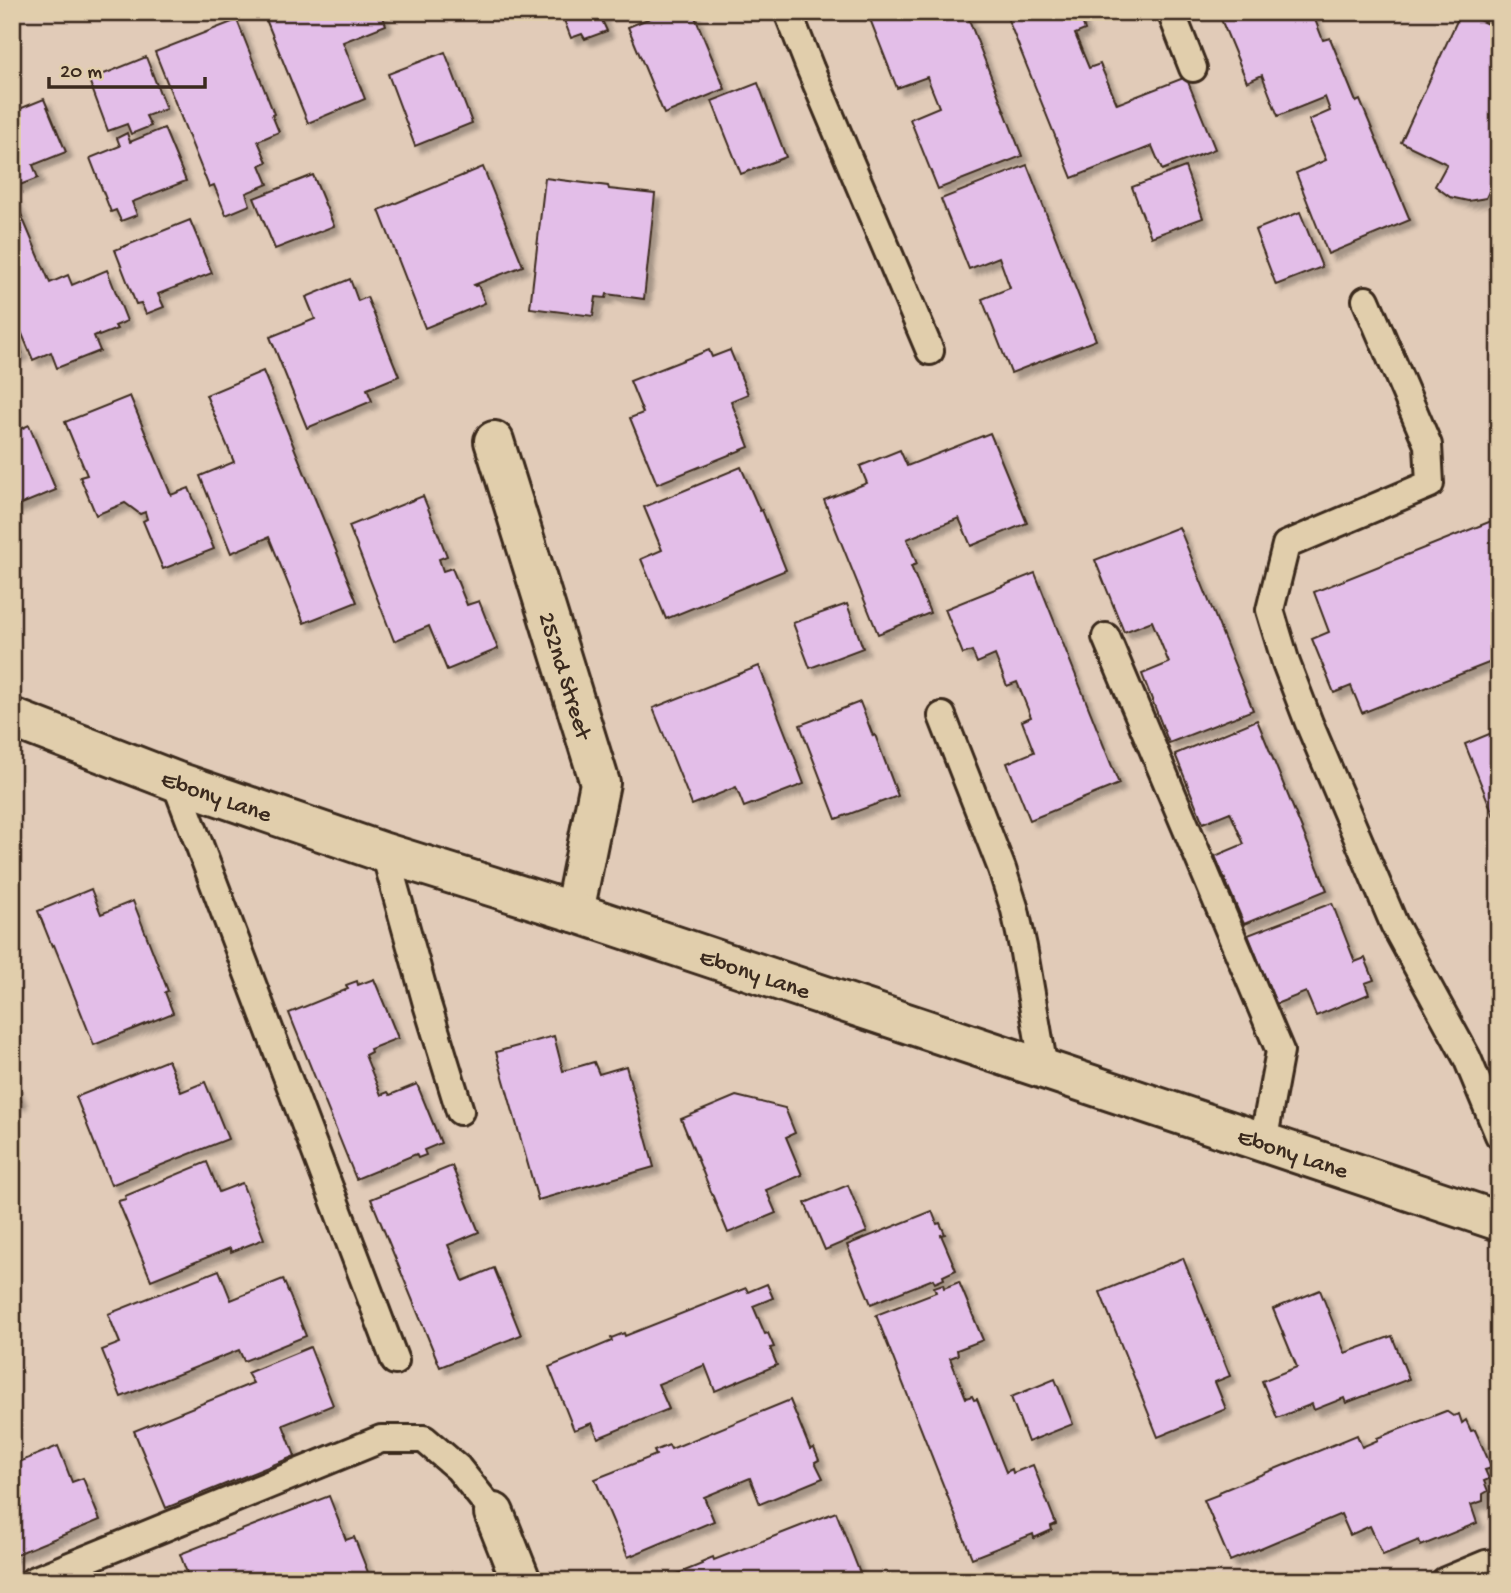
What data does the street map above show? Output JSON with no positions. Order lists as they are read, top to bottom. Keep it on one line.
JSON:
{"streets":{"street":["252nd Street","Ebony Lane"]},"crossings":[["252nd Street","Ebony Lane"]],"scale_bar":"20 m"}
